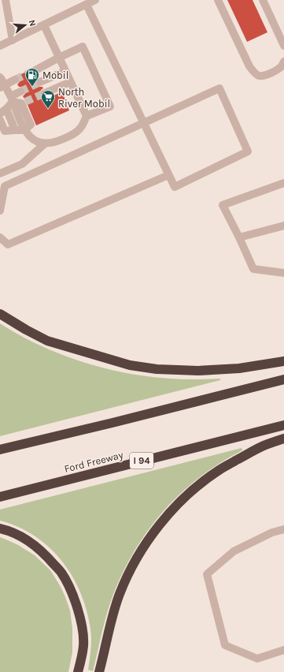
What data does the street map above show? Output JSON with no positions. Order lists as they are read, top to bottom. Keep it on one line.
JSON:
{"streets":{"highway":["I 94","Ford Freeway"]},"places":{"fuel station":["Mobil"],"supermarket":["North River Mobil"]},"north":"right"}
